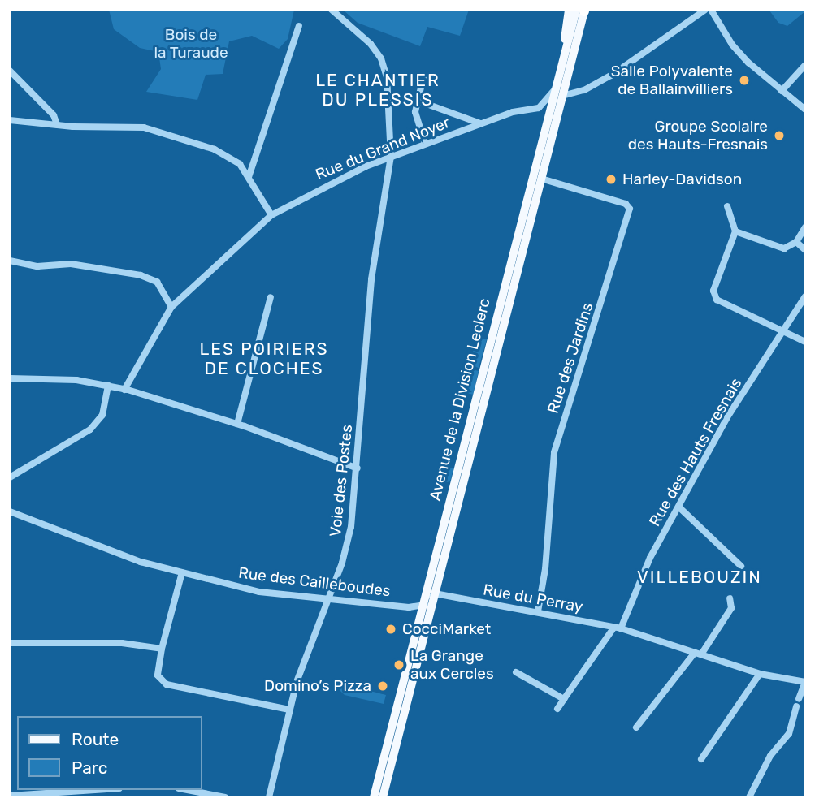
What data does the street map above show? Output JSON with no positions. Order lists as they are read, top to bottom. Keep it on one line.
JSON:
{"streets":{"main road":["Avenue de la Division Leclerc"],"street":["Rue du Grand Noyer","Rue des Jardins","Rue des Hauts Fresnais","Voie des Postes","Rue des Cailleboudes","Rue du Perray"]},"crossings":[["Rue du Grand Noyer","Avenue de la Division Leclerc"],["Rue du Grand Noyer","Voie des Postes"],["Rue des Jardins","Avenue de la Division Leclerc"],["Rue des Jardins","Rue du Perray"],["Avenue de la Division Leclerc","Rue des Cailleboudes"],["Avenue de la Division Leclerc","Rue du Perray"],["Rue des Hauts Fresnais","Rue du Perray"],["Voie des Postes","Rue des Cailleboudes"]],"districts":["LE CHANTIER DU PLESSIS","LES POIRIERS DE CLOCHES","VILLEBOUZIN"],"parks":["Bois de la Turaude"],"places":["Salle Polyvalente de Ballainvilliers","Groupe Scolaire des Hauts-Fresnais","Harley-Davidson","CocciMarket","La Grange aux Cercles","Domino’s Pizza"],"legend":["Route","Parc"]}
